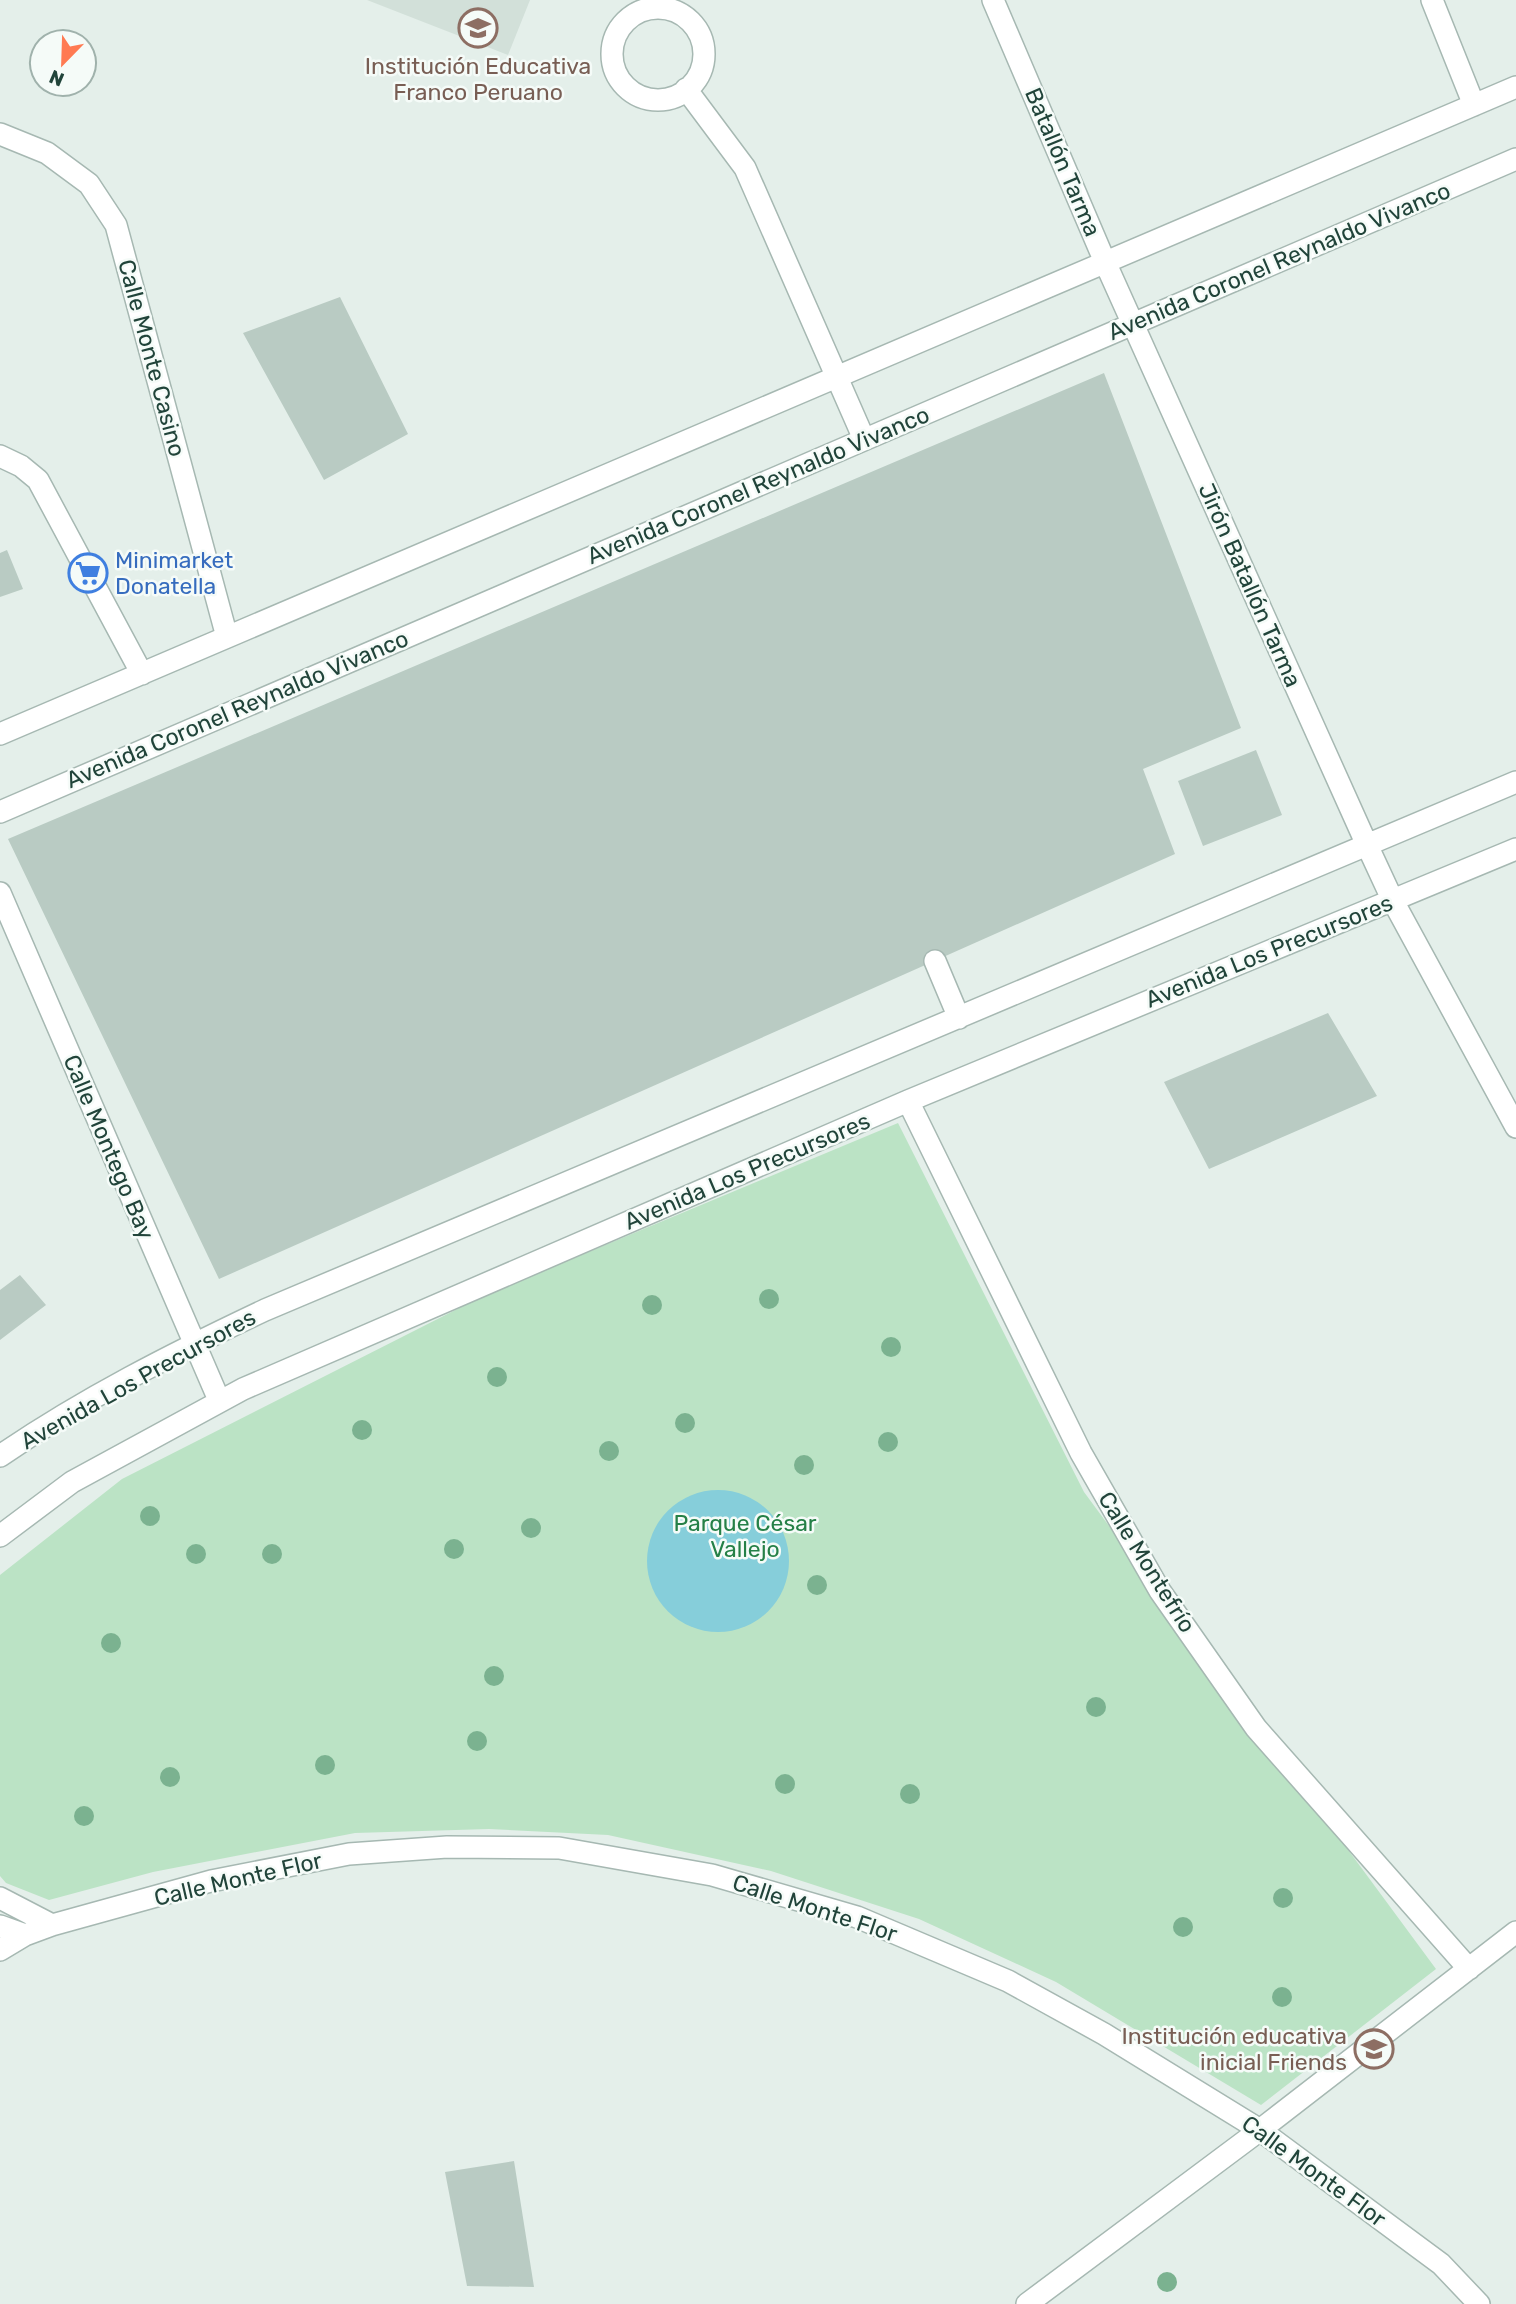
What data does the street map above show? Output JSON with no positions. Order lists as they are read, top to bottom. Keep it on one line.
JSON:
{"streets":{"street":["Batallón Tarma","Avenida Coronel Reynaldo Vivanco","Calle Monte Casino","Jirón Batallón Tarma","Avenida Los Precursores","Calle Montego Bay","Calle Montefrío","Calle Monte Flor"]},"crossings":[["Batallón Tarma","Avenida Coronel Reynaldo Vivanco"],["Batallón Tarma","Jirón Batallón Tarma"],["Avenida Coronel Reynaldo Vivanco","Jirón Batallón Tarma"],["Jirón Batallón Tarma","Avenida Los Precursores"],["Avenida Los Precursores","Calle Montego Bay"],["Avenida Los Precursores","Calle Montefrío"]],"parks":["Parque César Vallejo"],"places":{"school or university":["Institución Educativa Franco Peruano","Institución educativa inicial Friends"],"supermarket":["Minimarket Donatella"]},"north":"bottom left"}
